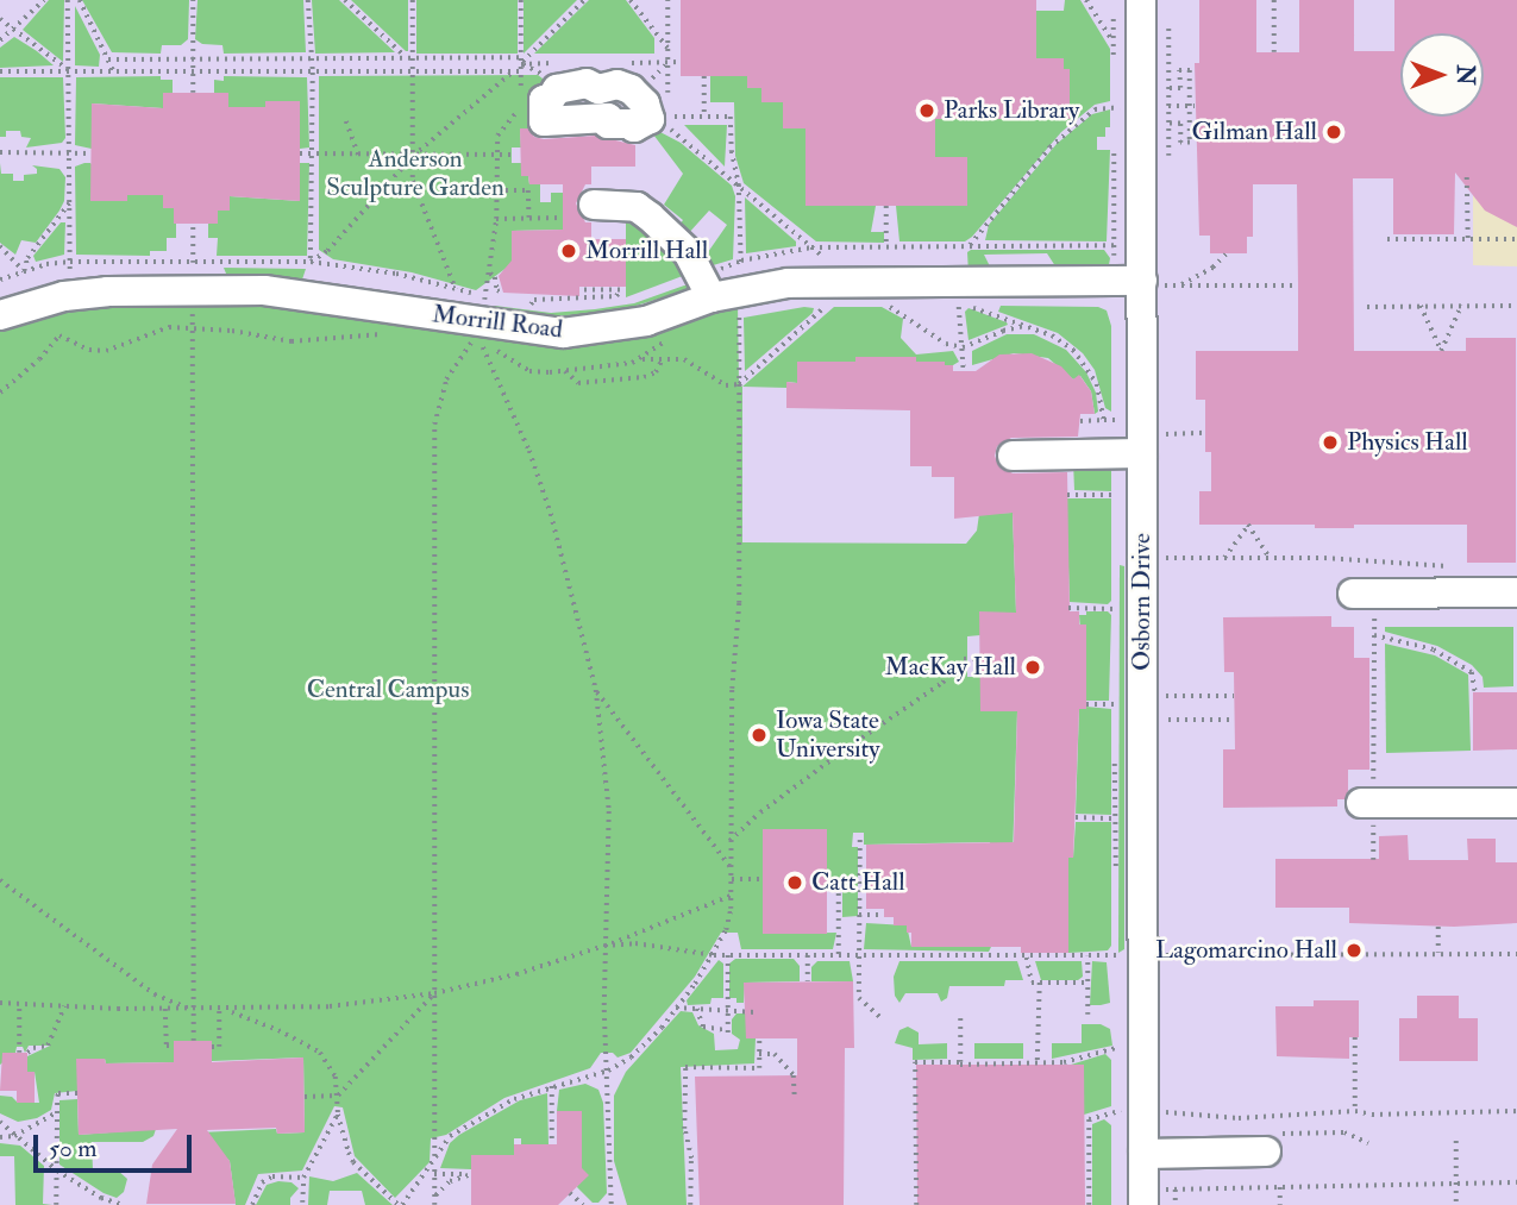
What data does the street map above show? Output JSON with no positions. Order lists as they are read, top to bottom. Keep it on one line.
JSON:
{"streets":{"street":["Morrill Road","Osborn Drive"]},"crossings":[["Morrill Road","Osborn Drive"]],"parks":["Anderson Sculpture Garden","Central Campus"],"places":["Parks Library","Gilman Hall","Morrill Hall","Physics Hall","MacKay Hall","Iowa State University","Catt Hall","Lagomarcino Hall"],"scale_bar":"50 m","north":"right"}
